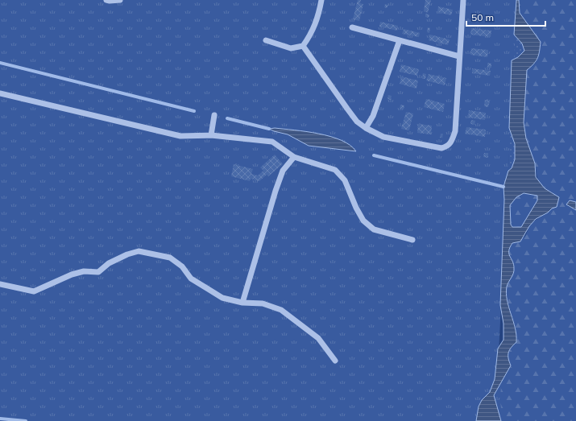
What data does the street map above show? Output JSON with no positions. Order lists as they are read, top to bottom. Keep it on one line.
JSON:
{"scale_bar":"50 m"}
